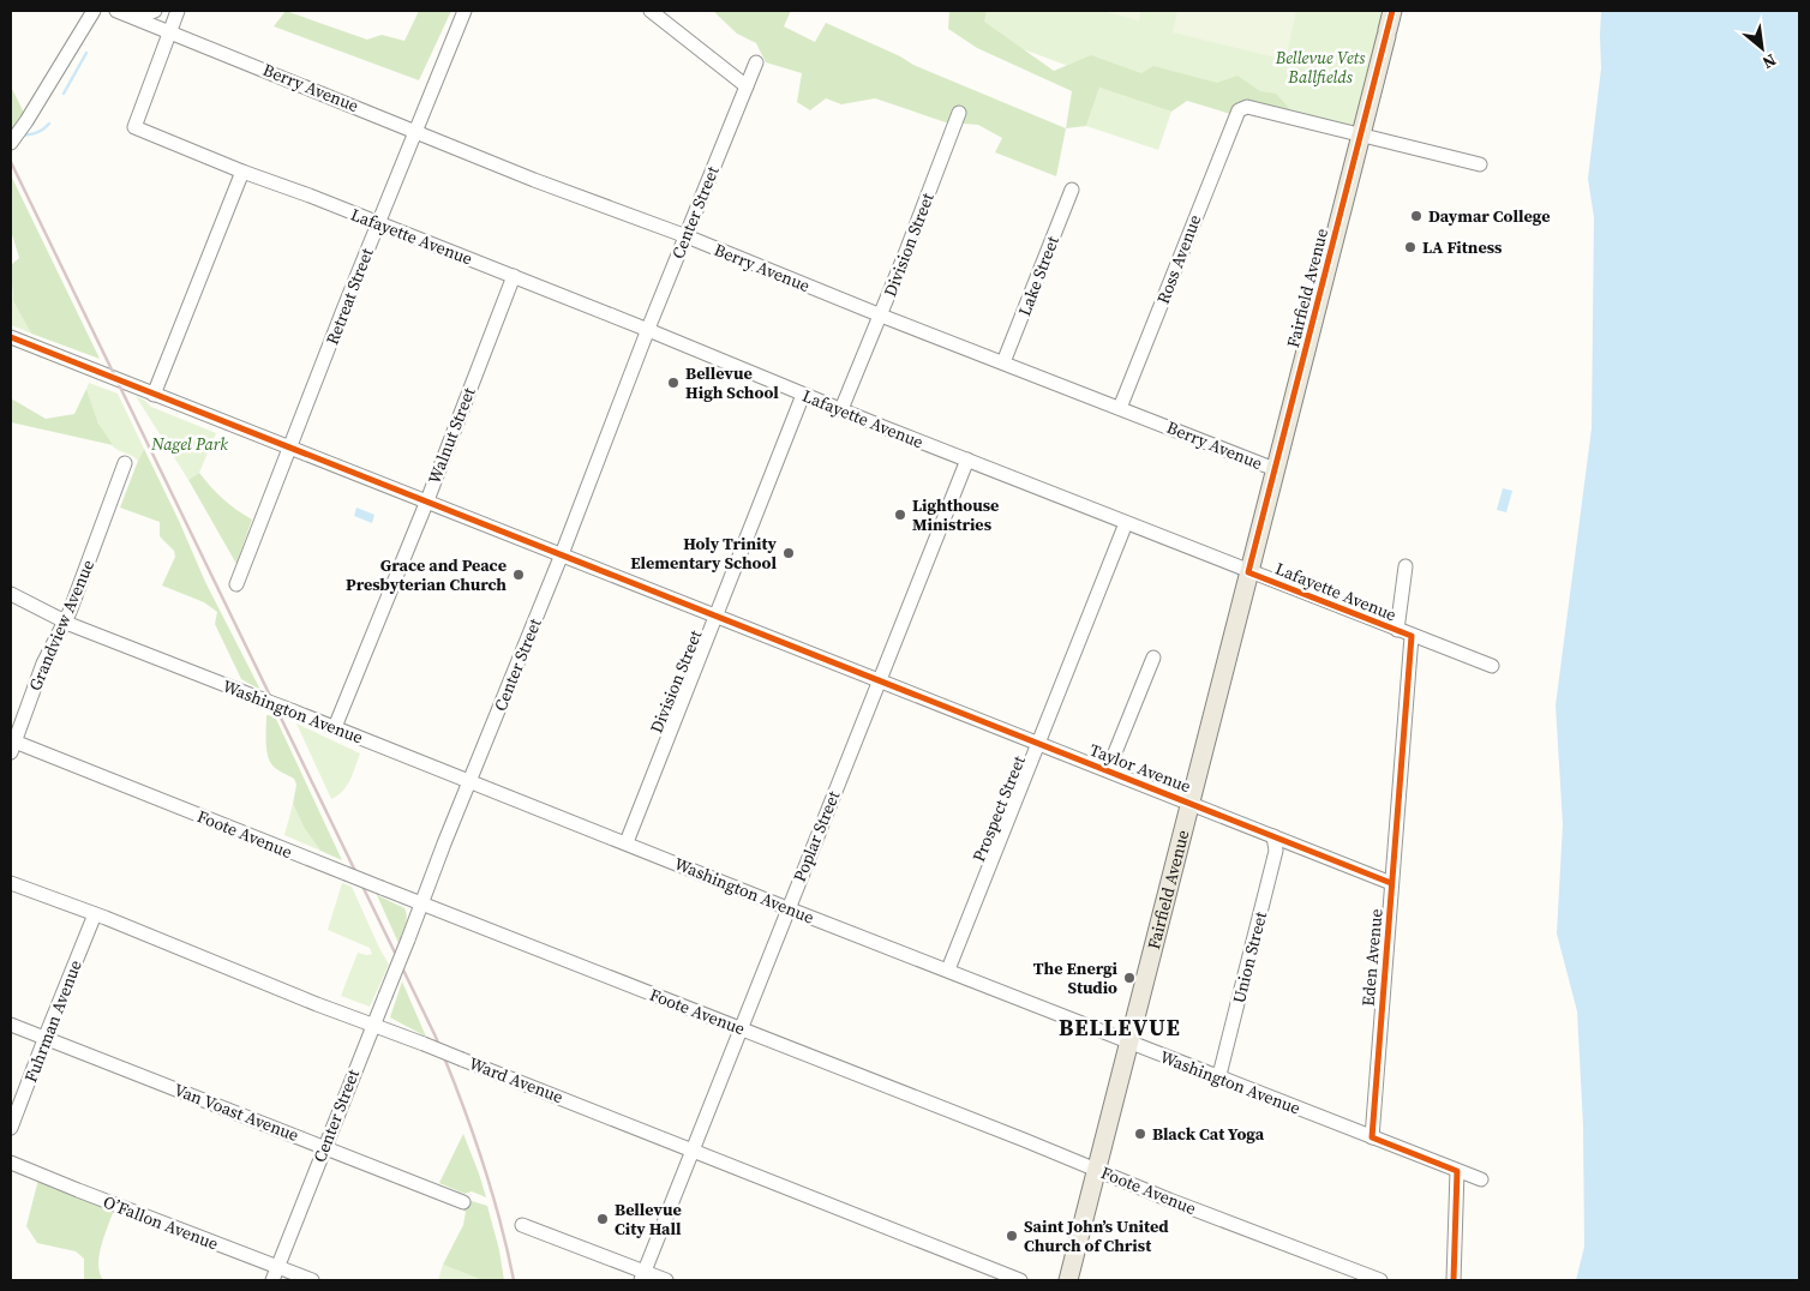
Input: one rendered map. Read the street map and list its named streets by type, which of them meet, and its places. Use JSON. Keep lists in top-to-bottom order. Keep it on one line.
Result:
{"streets":{"main road":["Fairfield Avenue"],"street":["Berry Avenue","Center Street","Lafayette Avenue","Division Street","Ross Avenue","Lake Street","Retreat Street","Walnut Street","Grandview Avenue","Washington Avenue","Taylor Avenue","Prospect Street","Foote Avenue","Poplar Street","Union Street","Eden Avenue","Fuhrman Avenue","Ward Avenue","Van Voast Avenue","O’Fallon Avenue"]},"crossings":[["Berry Avenue","Center Street"],["Berry Avenue","Lafayette Avenue"],["Berry Avenue","Division Street"],["Berry Avenue","Ross Avenue"],["Berry Avenue","Lake Street"],["Berry Avenue","Fairfield Avenue"],["Berry Avenue","Retreat Street"],["Center Street","Lafayette Avenue"],["Center Street","Washington Avenue"],["Center Street","Taylor Avenue"],["Center Street","Foote Avenue"],["Center Street","Ward Avenue"],["Center Street","Van Voast Avenue"],["Center Street","O’Fallon Avenue"],["Lafayette Avenue","Division Street"],["Lafayette Avenue","Fairfield Avenue"],["Lafayette Avenue","Retreat Street"],["Lafayette Avenue","Walnut Street"],["Lafayette Avenue","Prospect Street"],["Lafayette Avenue","Poplar Street"],["Lafayette Avenue","Eden Avenue"],["Division Street","Washington Avenue"],["Division Street","Taylor Avenue"],["Ross Avenue","Fairfield Avenue"],["Fairfield Avenue","Washington Avenue"],["Fairfield Avenue","Taylor Avenue"],["Fairfield Avenue","Foote Avenue"],["Retreat Street","Taylor Avenue"],["Walnut Street","Washington Avenue"],["Walnut Street","Taylor Avenue"],["Grandview Avenue","Washington Avenue"],["Grandview Avenue","Foote Avenue"],["Washington Avenue","Prospect Street"],["Washington Avenue","Poplar Street"],["Washington Avenue","Union Street"],["Washington Avenue","Eden Avenue"],["Taylor Avenue","Prospect Street"],["Taylor Avenue","Poplar Street"],["Taylor Avenue","Union Street"],["Taylor Avenue","Eden Avenue"],["Foote Avenue","Poplar Street"],["Poplar Street","Ward Avenue"],["Fuhrman Avenue","Ward Avenue"],["Fuhrman Avenue","Van Voast Avenue"]],"districts":["BELLEVUE"],"parks":["Bellevue Vets Ballfields","Nagel Park"],"places":["Daymar College","LA Fitness","Bellevue High School","Lighthouse Ministries","Holy Trinity Elementary School","Grace and Peace Presbyterian Church","The Energi Studio","Black Cat Yoga","Bellevue City Hall","Saint John’s United Church of Christ"],"north":"bottom right"}
